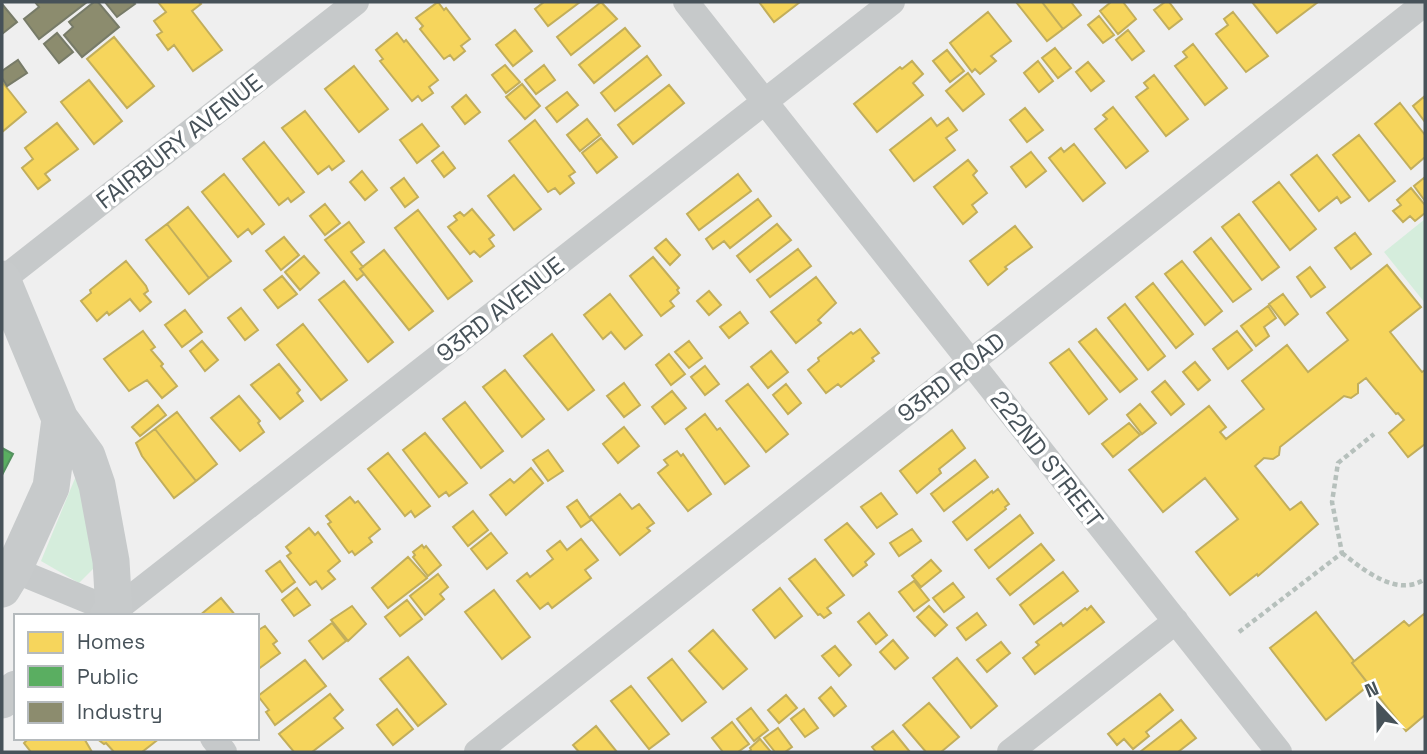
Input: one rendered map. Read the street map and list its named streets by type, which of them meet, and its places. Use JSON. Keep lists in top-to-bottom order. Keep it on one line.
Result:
{"streets":{"street":["FAIRBURY AVENUE","93RD AVENUE","93RD ROAD","222ND STREET"]},"crossings":[["93RD AVENUE","222ND STREET"],["93RD ROAD","222ND STREET"]],"legend":["Homes","Public","Industry"],"north":"top"}
